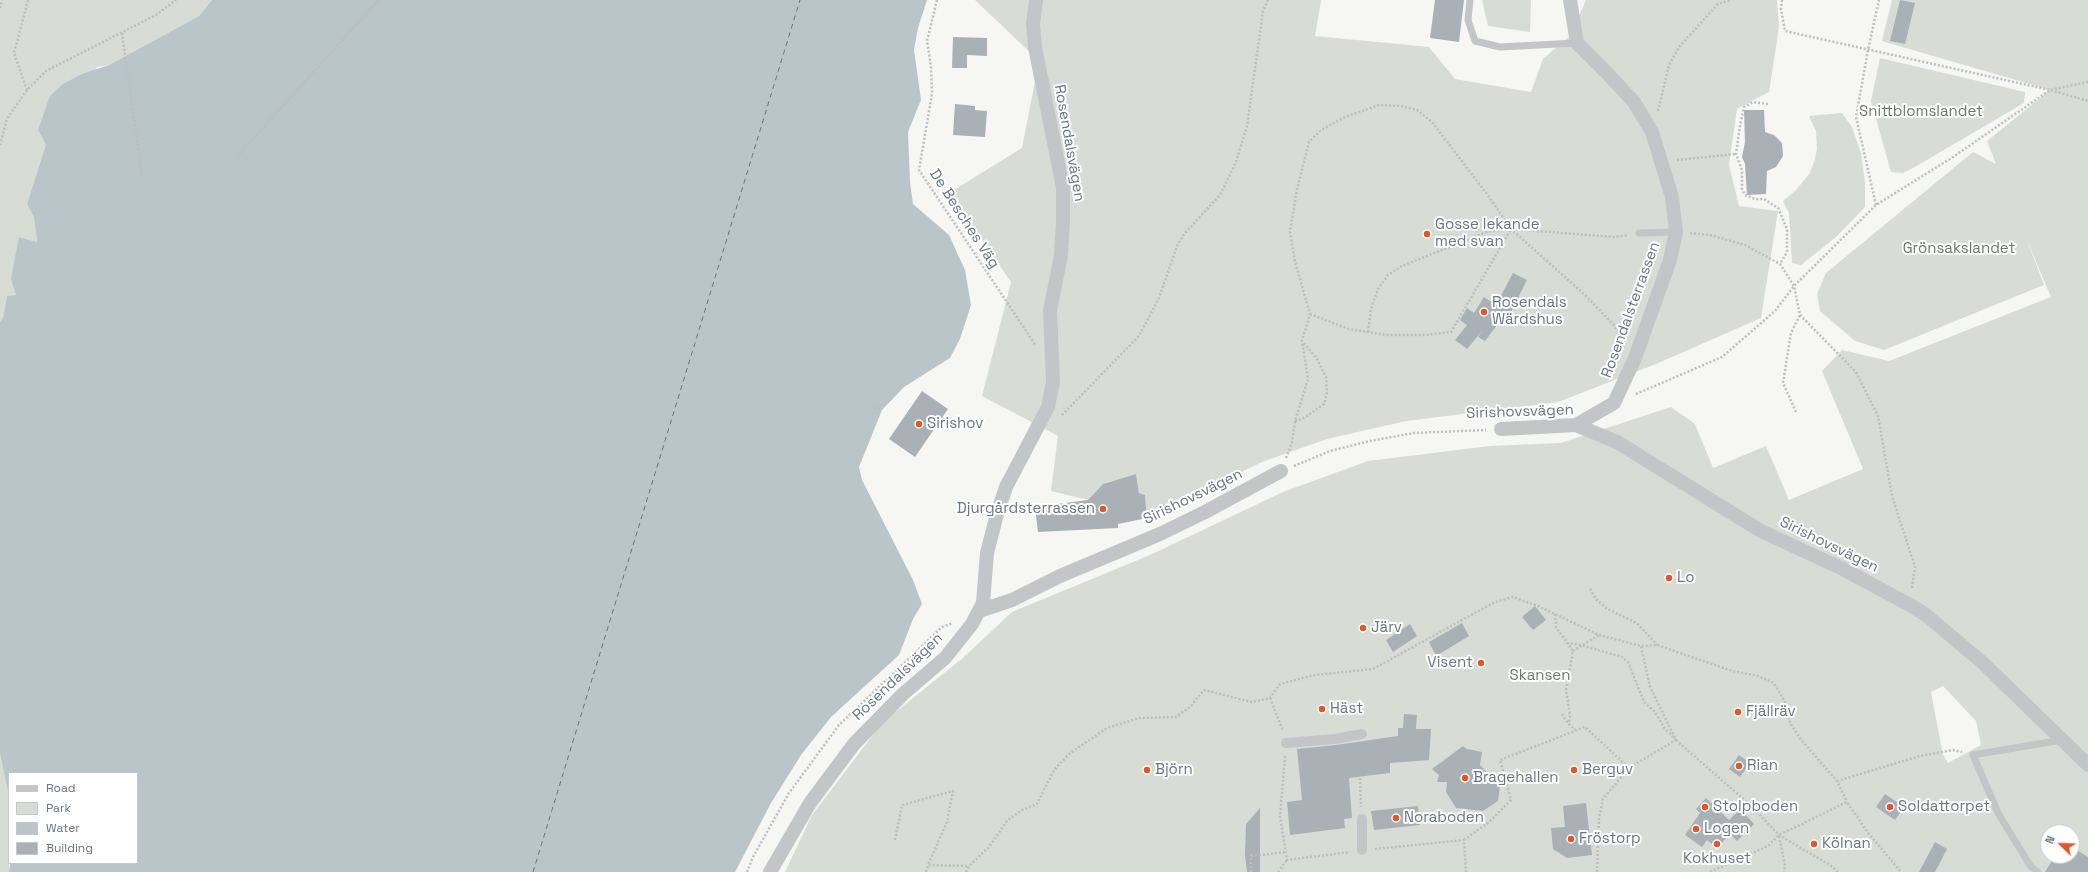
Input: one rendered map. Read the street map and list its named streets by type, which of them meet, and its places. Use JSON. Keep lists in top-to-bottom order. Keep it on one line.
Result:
{"streets":{"street":["Rosendalsvägen","Rosendalsterrassen","Sirishovsvägen"],"path":["De Besches Väg"]},"crossings":[["Rosendalsvägen","De Besches Väg"],["Rosendalsvägen","Sirishovsvägen"]],"parks":["Snittblomslandet","Grönsakslandet","Skansen"],"places":["Gosse lekande med svan","Rosendals Wärdshus","Sirishov","Djurgårdsterrassen","Lo","Järv","Visent","Häst","Fjällräv","Rian","Björn","Berguv","Bragehallen","Stolpboden","Soldattorpet","Noraboden","Logen","Fröstorp","Kokhuset","Kölnan"],"legend":["Road","Park","Water","Building"],"north":"top left"}
